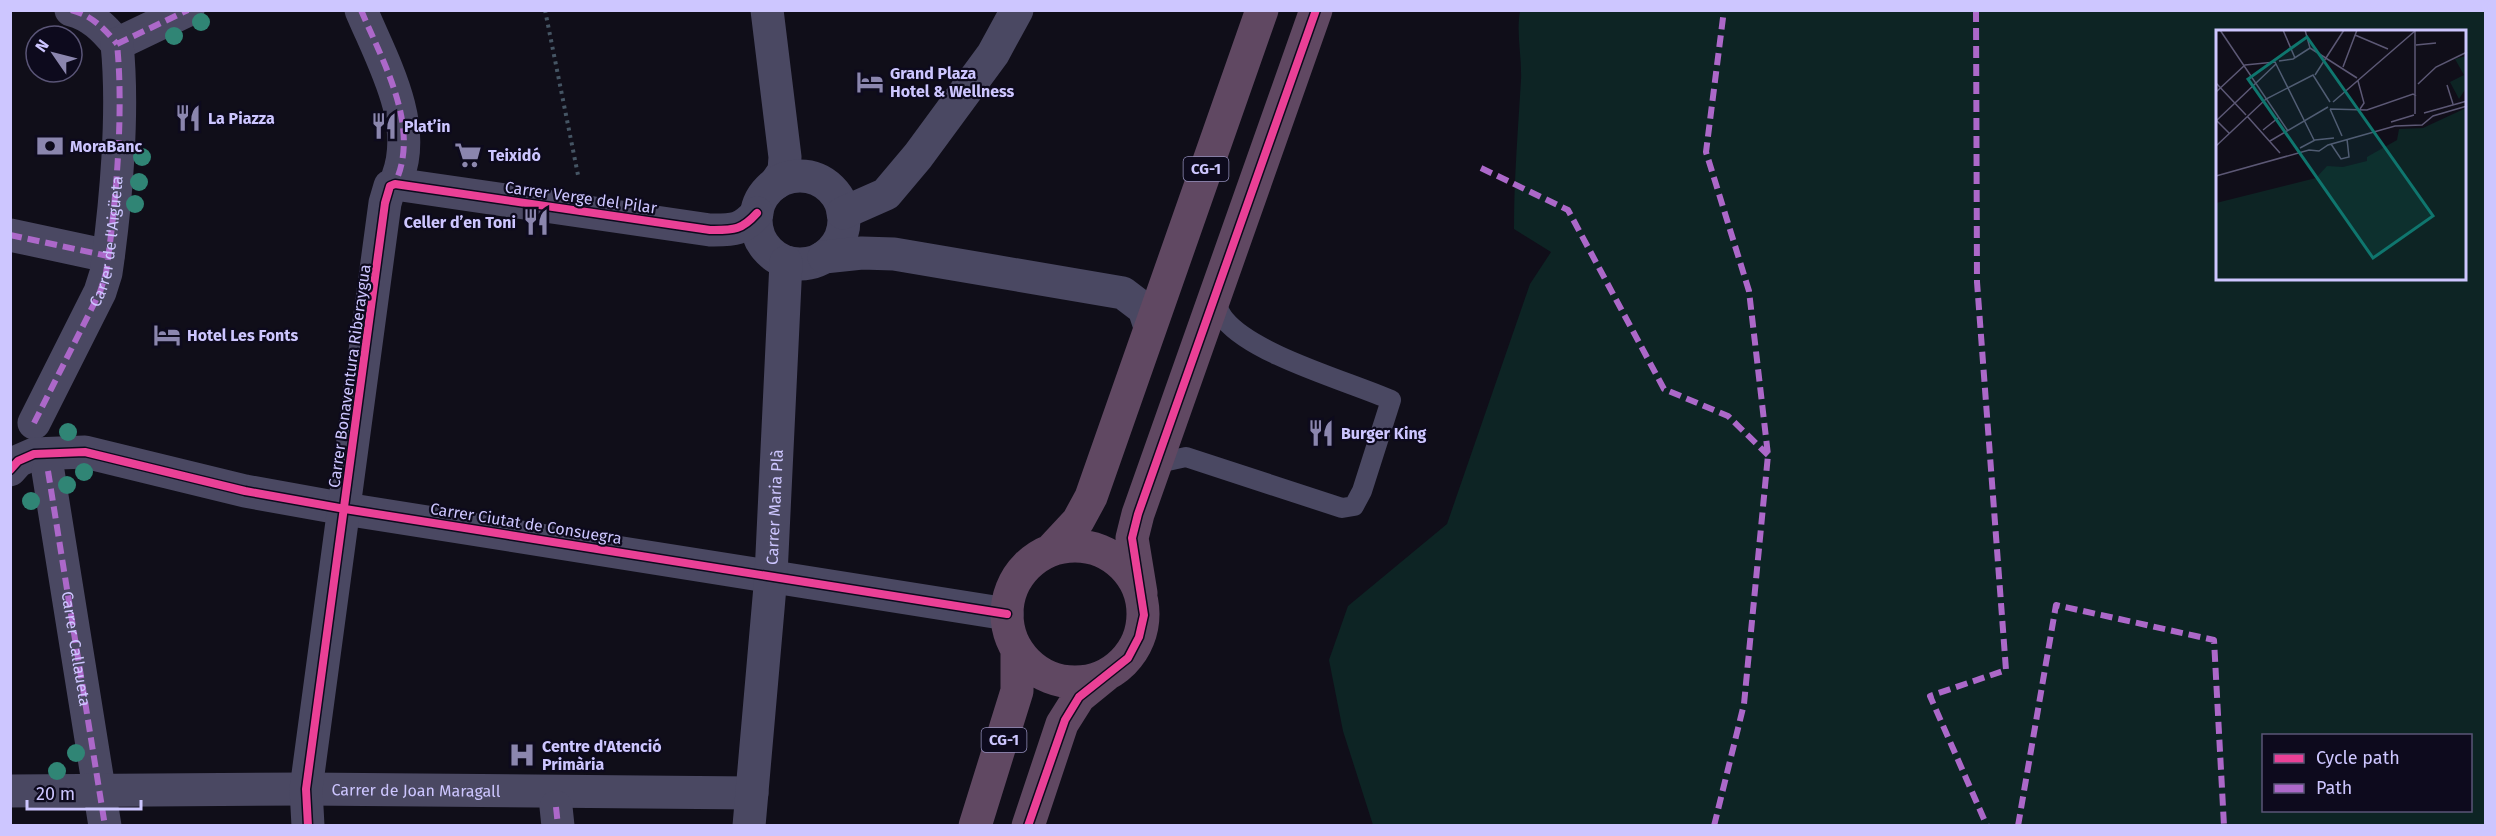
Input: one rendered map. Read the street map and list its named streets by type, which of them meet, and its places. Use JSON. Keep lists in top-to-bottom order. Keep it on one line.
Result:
{"streets":{"highway":["CG-1"],"street":["Carrer Verge del Pilar","Carrer de l'Aigüeta","Carrer Bonaventura Riberaygua","Carrer Maria Plà","Carrer Ciutat de Consuegra","Carrer Callaueta","Carrer de Joan Maragall"]},"crossings":[["CG-1","Carrer Ciutat de Consuegra"],["Carrer Verge del Pilar","Carrer Bonaventura Riberaygua"],["Carrer Verge del Pilar","Carrer Maria Plà"],["Carrer de l'Aigüeta","Carrer Ciutat de Consuegra"],["Carrer de l'Aigüeta","Carrer Callaueta"],["Carrer Bonaventura Riberaygua","Carrer Ciutat de Consuegra"],["Carrer Bonaventura Riberaygua","Carrer de Joan Maragall"],["Carrer Maria Plà","Carrer Ciutat de Consuegra"],["Carrer Maria Plà","Carrer de Joan Maragall"],["Carrer Ciutat de Consuegra","Carrer Callaueta"],["Carrer Callaueta","Carrer de Joan Maragall"]],"places":{"hotel":["Grand Plaza Hotel & Wellness","Hotel Les Fonts"],"restaurant":["La Piazza","Plat’in","Celler d’en Toni","Burger King"],"bank":["MoraBanc"],"supermarket":["Teixidó"],"hospital":["Centre d'Atenció Primària"]},"legend":["Cycle path","Path"],"scale_bar":"20 m","north":"top left"}
